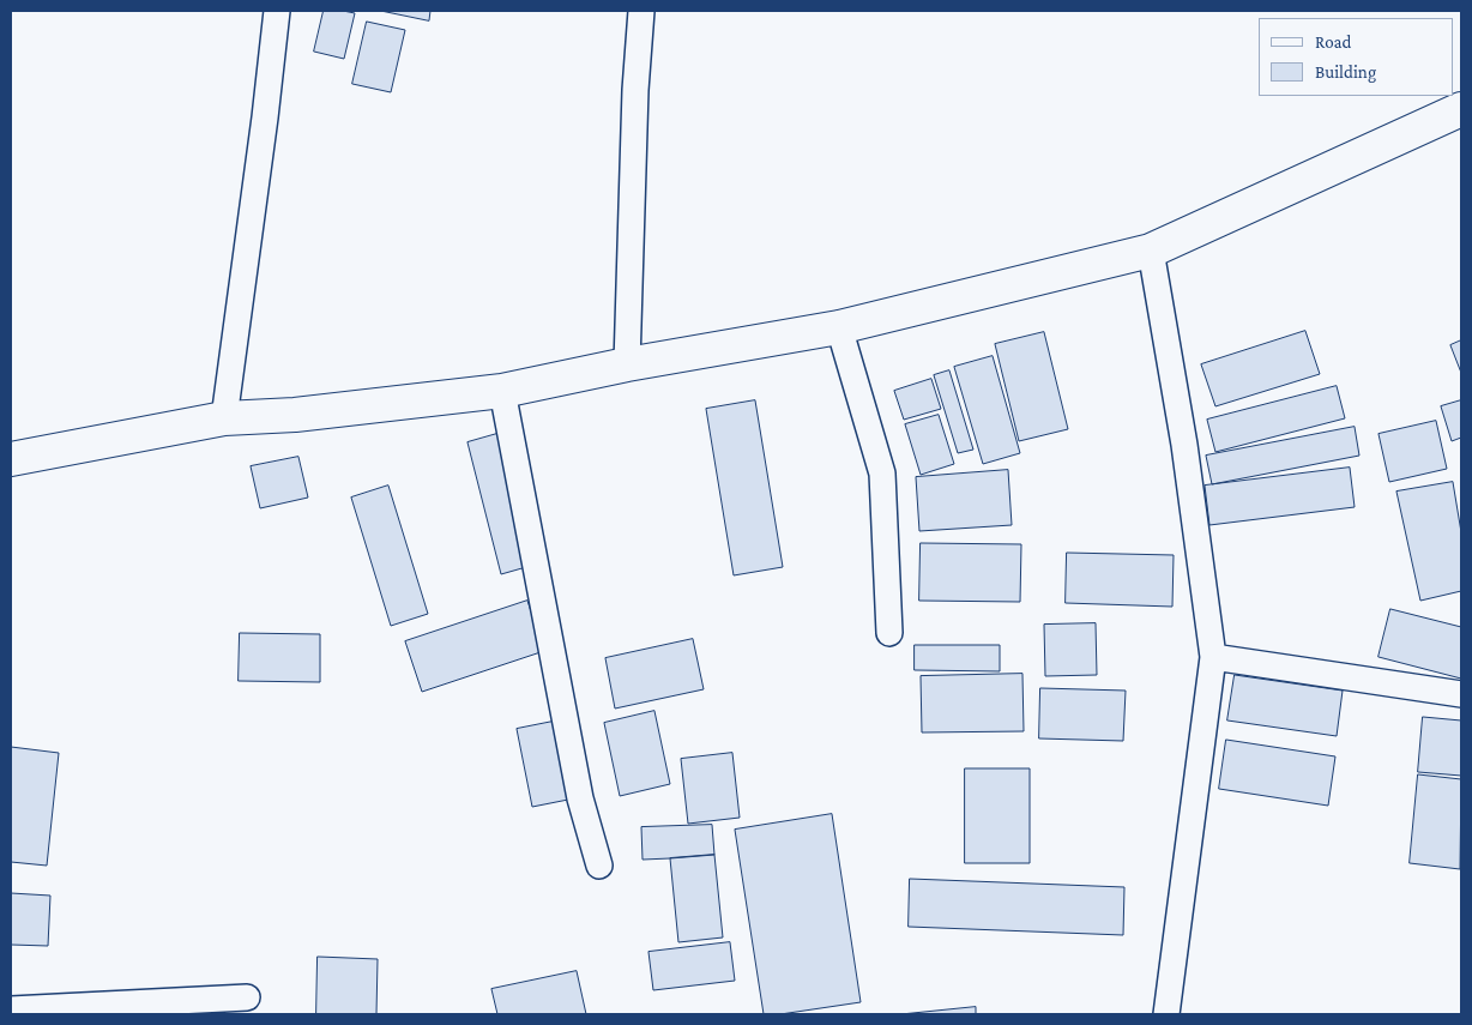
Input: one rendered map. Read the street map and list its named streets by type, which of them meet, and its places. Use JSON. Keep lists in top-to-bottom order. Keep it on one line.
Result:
{"legend":["Road","Building"]}
